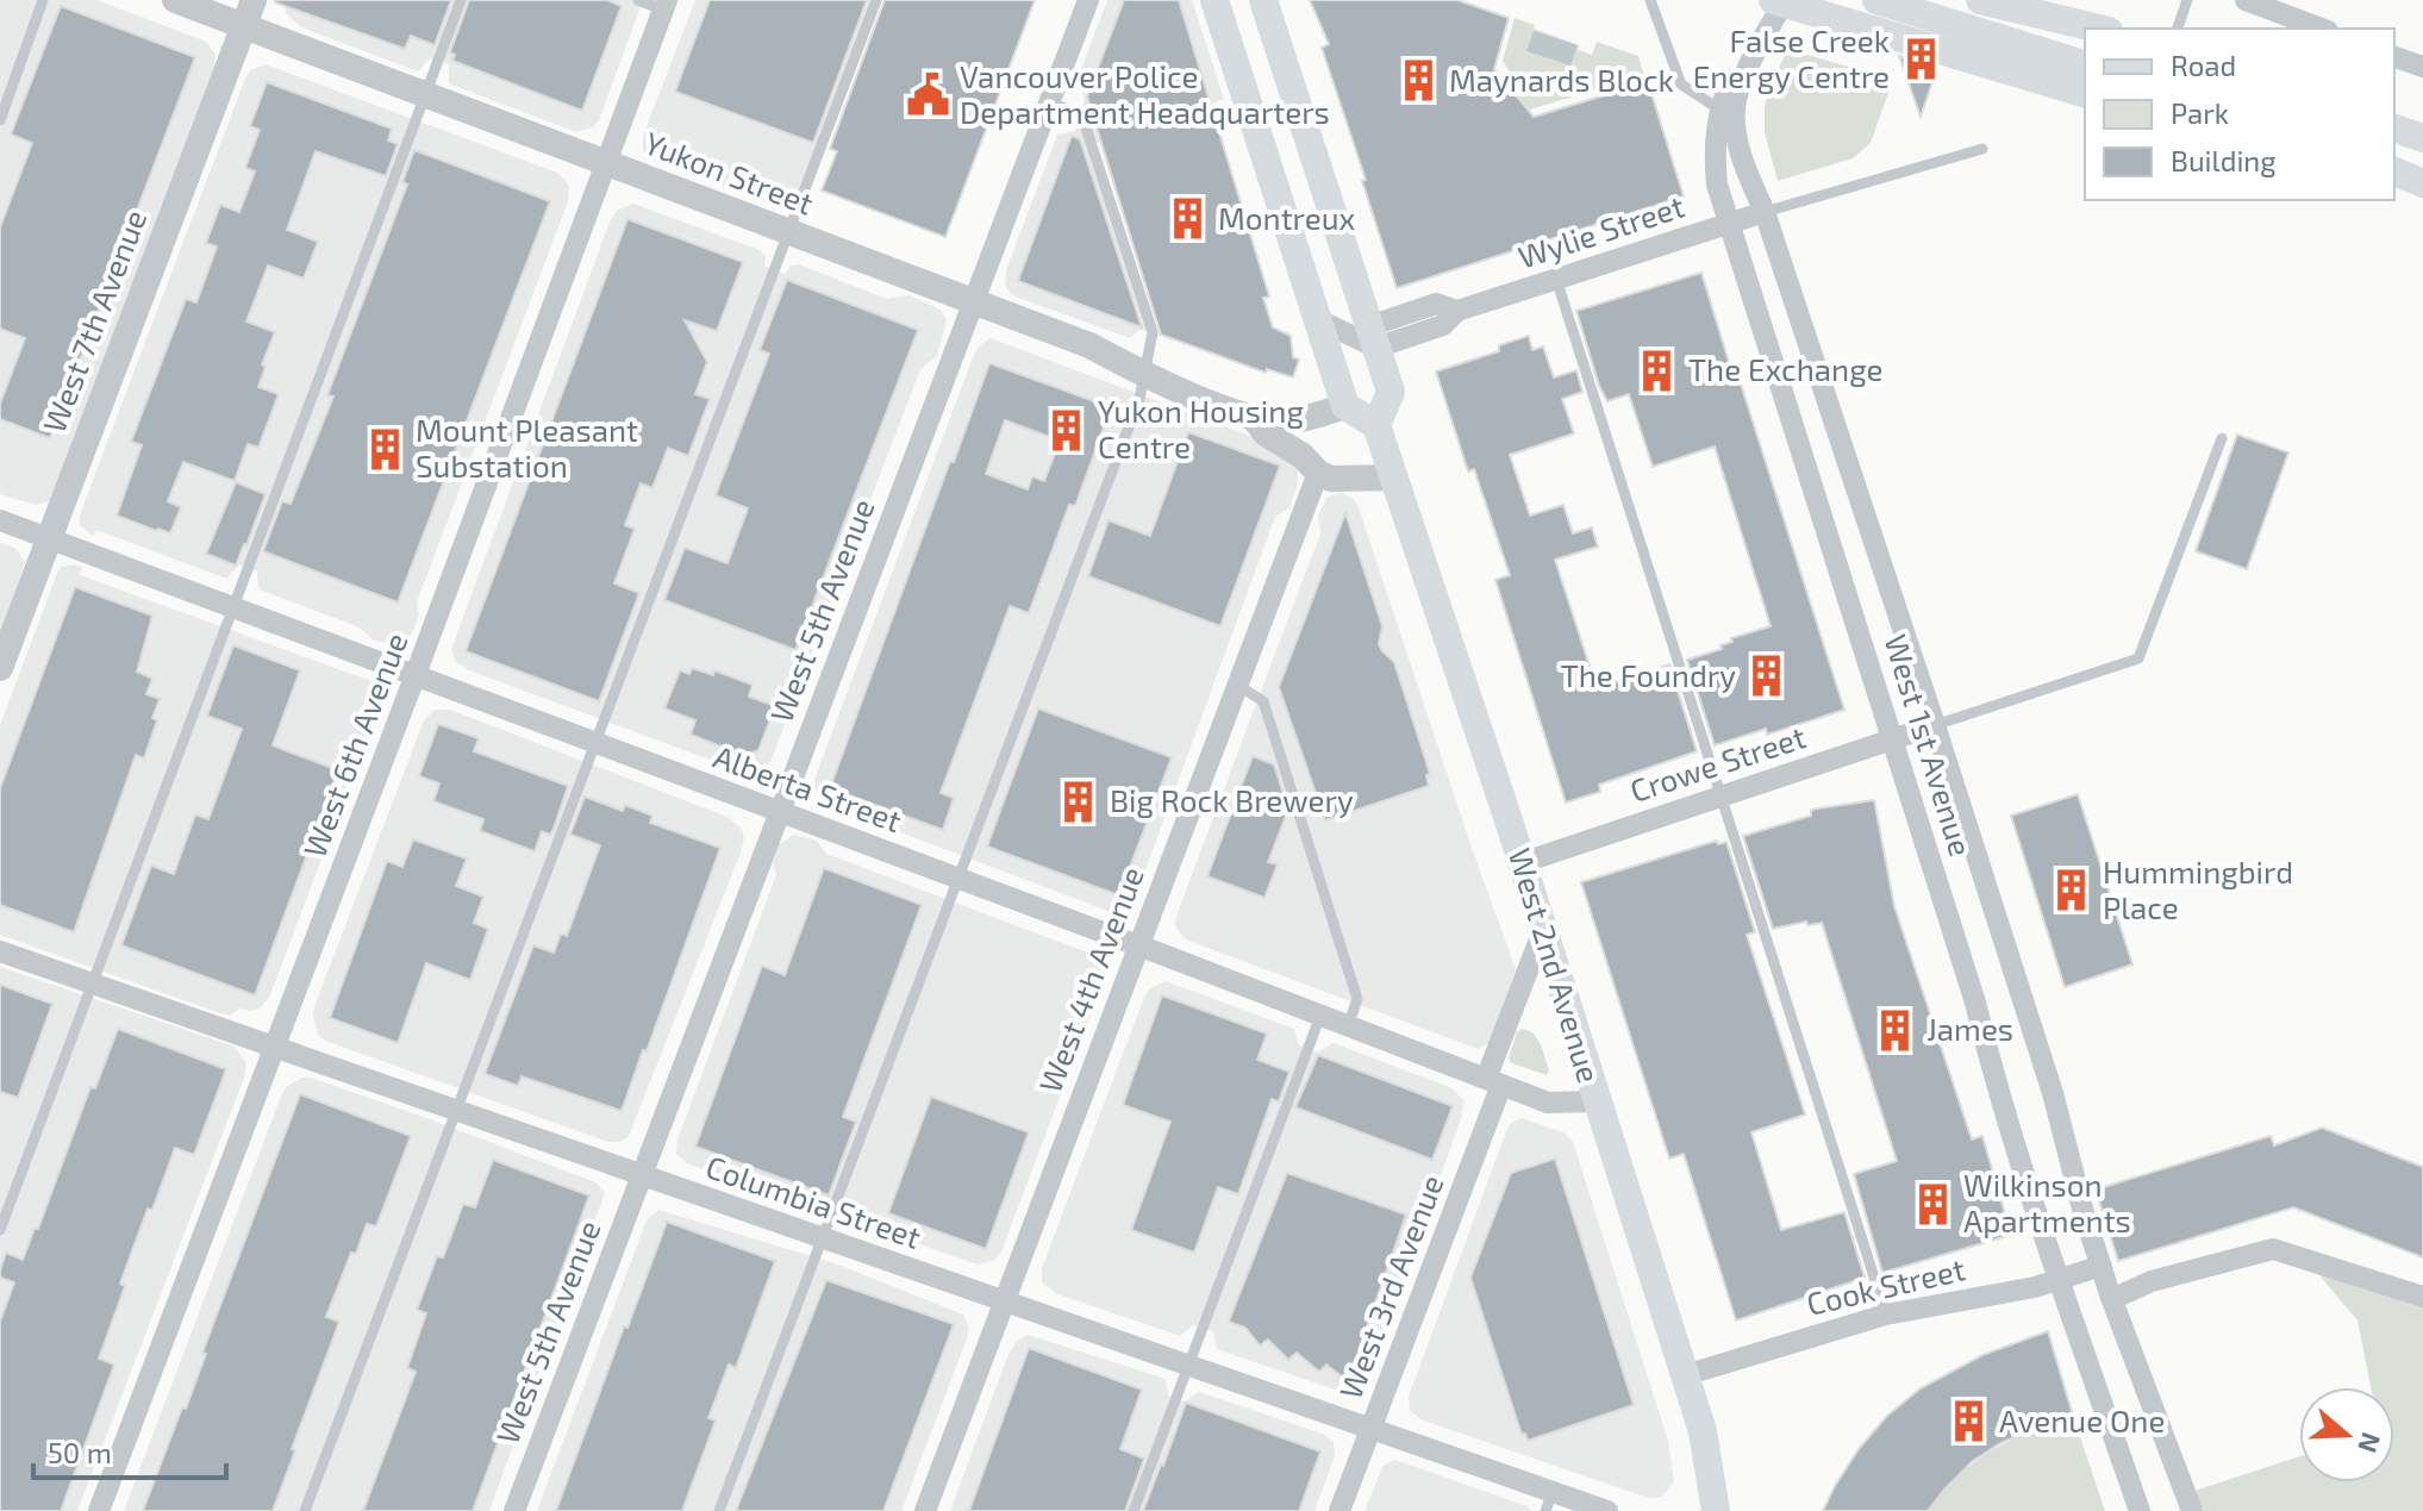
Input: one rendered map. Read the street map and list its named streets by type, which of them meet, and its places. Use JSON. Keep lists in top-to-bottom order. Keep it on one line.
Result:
{"streets":{"main road":["West 2nd Avenue"],"street":["Yukon Street","Wylie Street","West 7th Avenue","West 5th Avenue","West 6th Avenue","West 1st Avenue","Crowe Street","Alberta Street","West 4th Avenue","Columbia Street","West 3rd Avenue","Cook Street"]},"crossings":[["Yukon Street","West 7th Avenue"],["Yukon Street","West 5th Avenue"],["Yukon Street","West 6th Avenue"],["Yukon Street","West 4th Avenue"],["Wylie Street","West 1st Avenue"],["West 7th Avenue","Alberta Street"],["West 5th Avenue","Alberta Street"],["West 5th Avenue","Columbia Street"],["West 6th Avenue","Alberta Street"],["West 6th Avenue","Columbia Street"],["West 1st Avenue","Crowe Street"],["West 1st Avenue","Cook Street"],["Crowe Street","West 2nd Avenue"],["Alberta Street","West 2nd Avenue"],["Alberta Street","West 4th Avenue"],["Alberta Street","West 3rd Avenue"],["West 2nd Avenue","West 3rd Avenue"],["West 2nd Avenue","Cook Street"],["West 4th Avenue","Columbia Street"],["Columbia Street","West 3rd Avenue"]],"places":{"building":["False Creek Energy Centre","Maynards Block","Montreux","The Exchange","Yukon Housing Centre","Mount Pleasant Substation","The Foundry","Big Rock Brewery","Hummingbird Place","James","Wilkinson Apartments","Avenue One"],"public building":["Vancouver Police Department Headquarters"]},"legend":["Road","Park","Building"],"scale_bar":"50 m","north":"right"}
